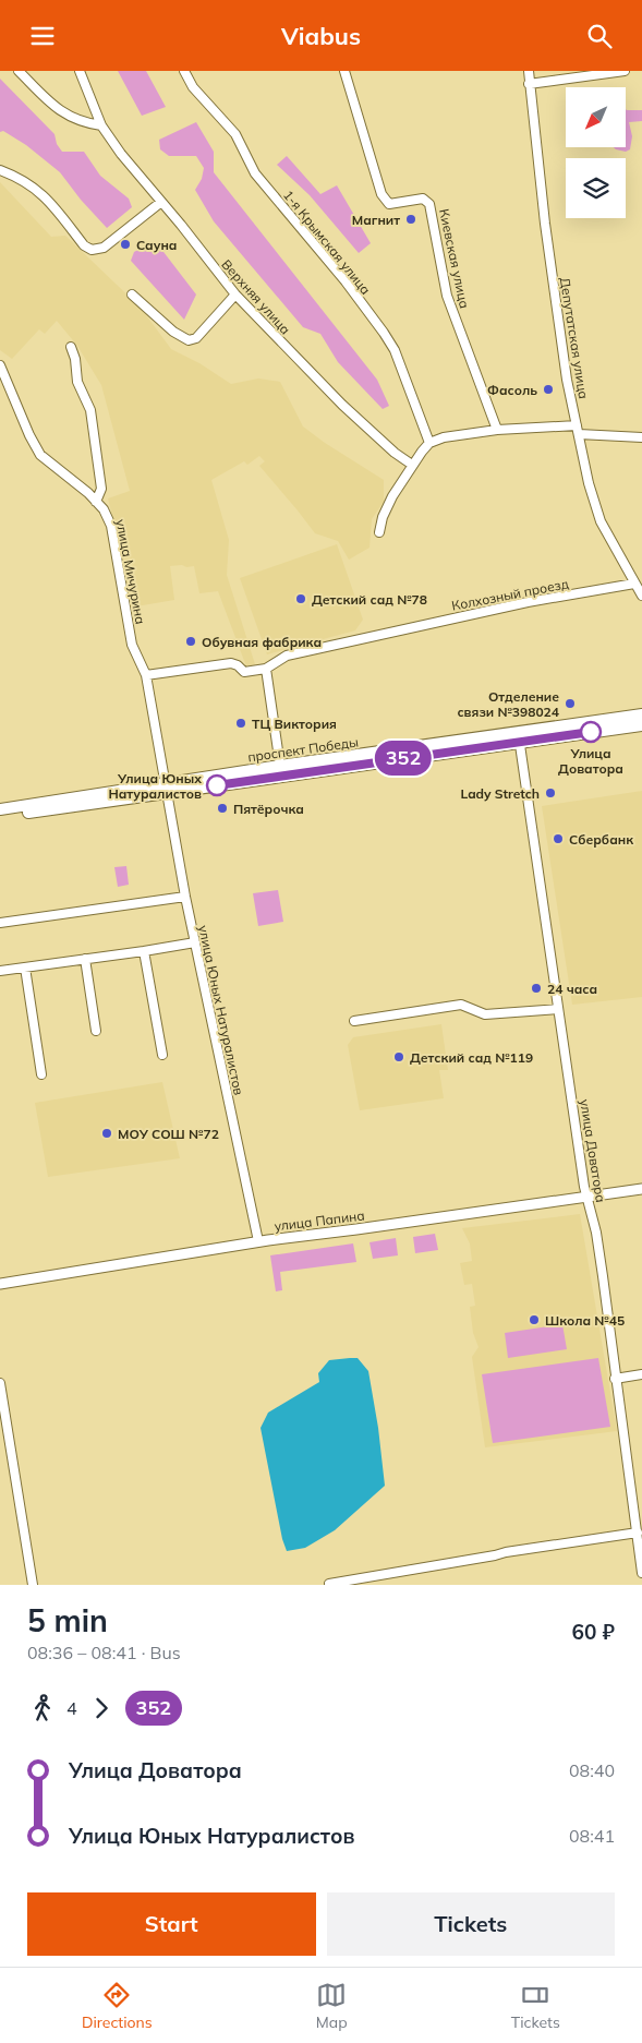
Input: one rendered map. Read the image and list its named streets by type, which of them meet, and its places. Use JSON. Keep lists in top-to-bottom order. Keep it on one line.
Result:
{"streets":{"main road":["проспект Победы"],"street":["1-я Крымская улица","Киевская улица","Верхняя улица","Депутатская улица","улица Мичурина","Колхозный проезд","улица Юных Натуралистов","улица Доватора","улица Папина"]},"crossings":[["Депутатская улица","Колхозный проезд"],["улица Мичурина","проспект Победы"],["улица Мичурина","улица Юных Натуралистов"],["проспект Победы","улица Юных Натуралистов"],["проспект Победы","улица Доватора"],["улица Юных Натуралистов","улица Папина"],["улица Доватора","улица Папина"]],"places":["Магнит","Сауна","Фасоль","Детский сад №78","Обувная фабрика","Отделение связи №398024","ТЦ Виктория","Улица Доватора","Улица Юных Натуралистов","Lady Stretch","Пятёрочка","Сбербанк","24 часа","Детский сад №119","МОУ СОШ №72","Школа №45"],"lines":["bus line 352"],"north":"bottom left","page":{"header":"Viabus","on_map":"352","heading":["5 min","08:36 – 08:41 · Bus","60 ₽"],"legs":["4","352"],"list":[{"name":"Улица Доватора","value":"08:40"},{"name":"Улица Юных Натуралистов","value":"08:41"}],"buttons":["Start","Tickets"],"tabs":["Directions","Map","Tickets"]}}
